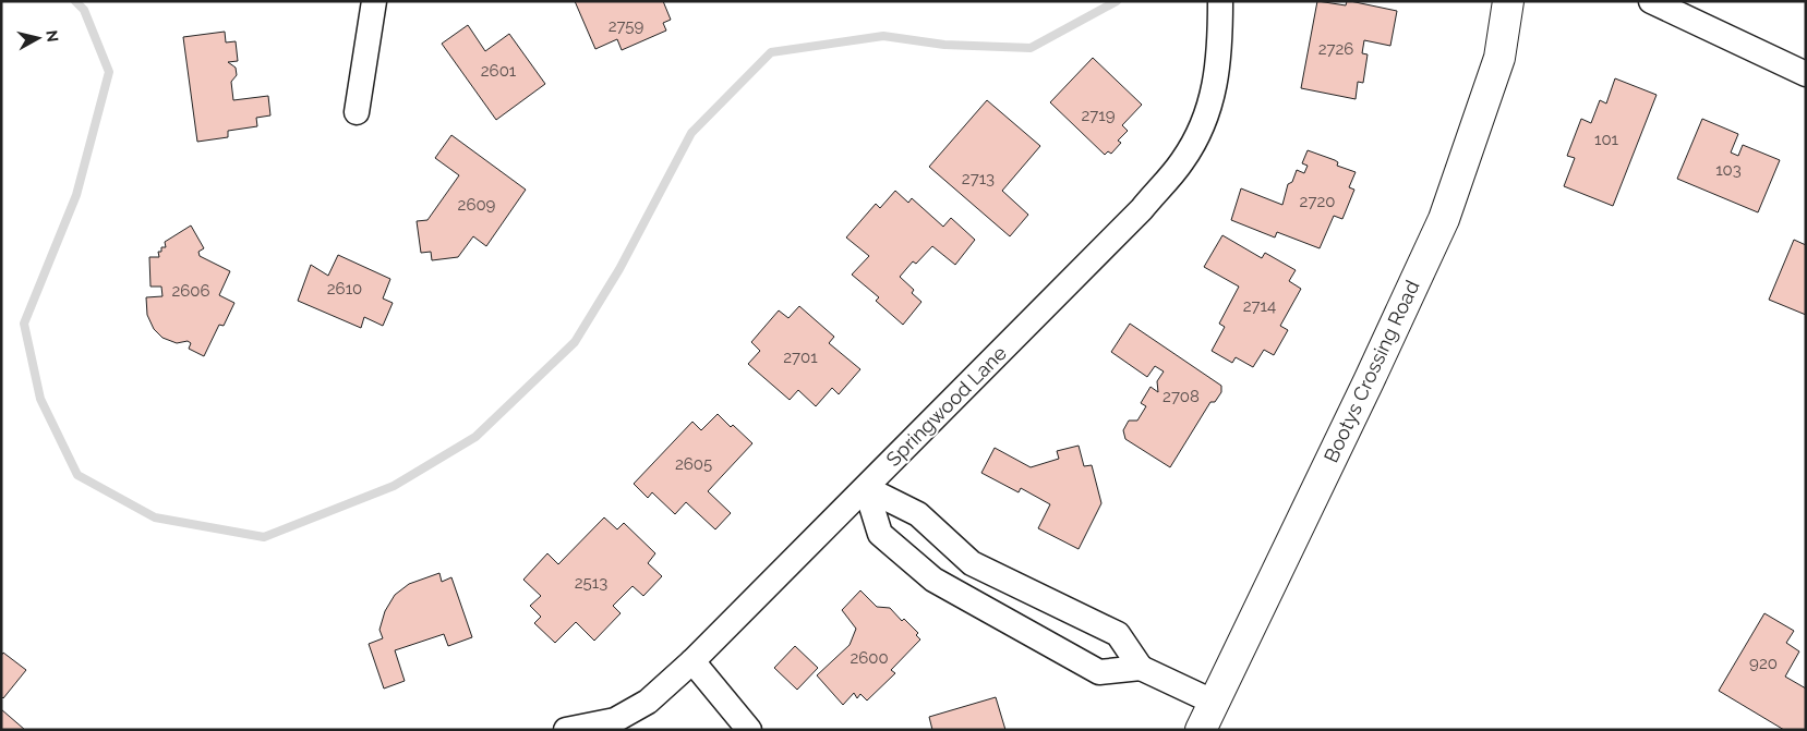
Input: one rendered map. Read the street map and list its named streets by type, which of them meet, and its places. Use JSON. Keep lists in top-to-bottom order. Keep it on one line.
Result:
{"streets":{"street":["Bootys Crossing Road","Springwood Lane"]},"house_numbers":["2759","2726","2601","2719","101","103","2713","2720","2609","2610","2606","2714","2701","2708","2605","2513","2600","920"],"north":"right"}
